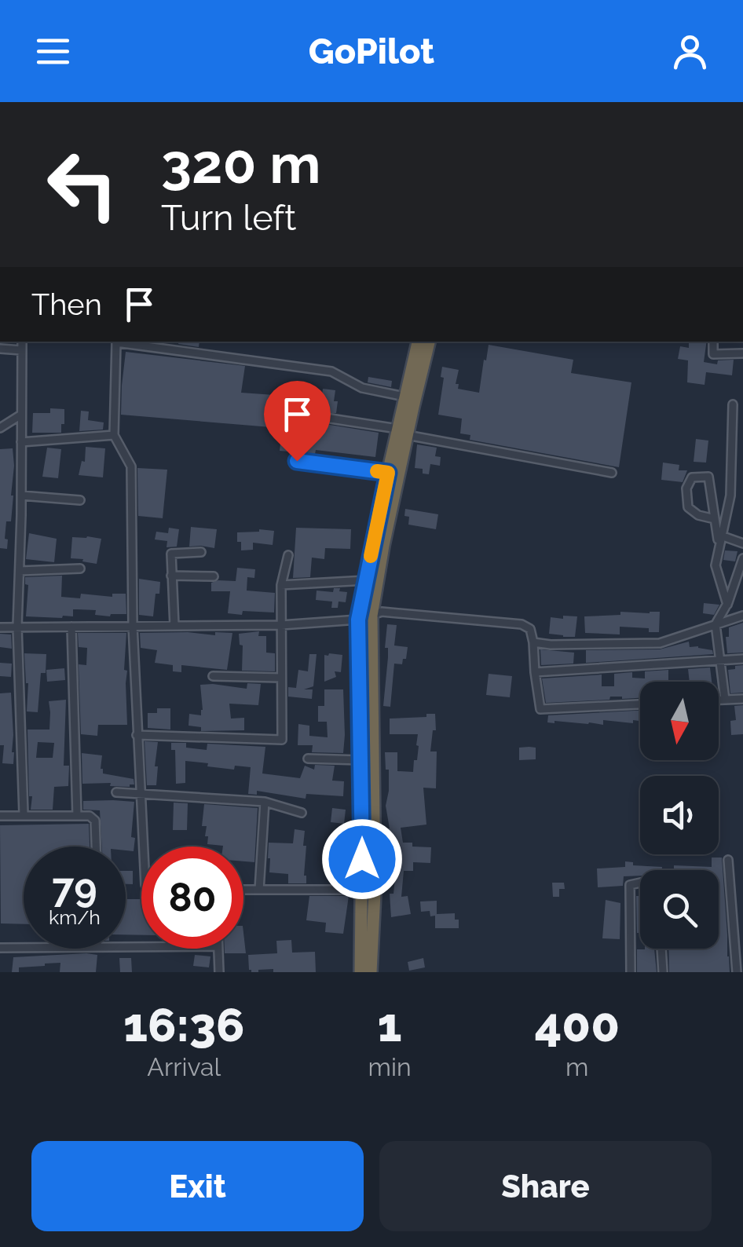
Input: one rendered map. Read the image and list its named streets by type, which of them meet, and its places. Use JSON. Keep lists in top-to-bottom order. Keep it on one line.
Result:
{"north":"bottom","page":{"header":"GoPilot","turn":["320 m","Turn left"],"then":"Then","speed":"79 km/h","limit":"80","eta":["16:36","Arrival","1","min","400","m"],"buttons":["Exit","Share"]}}
